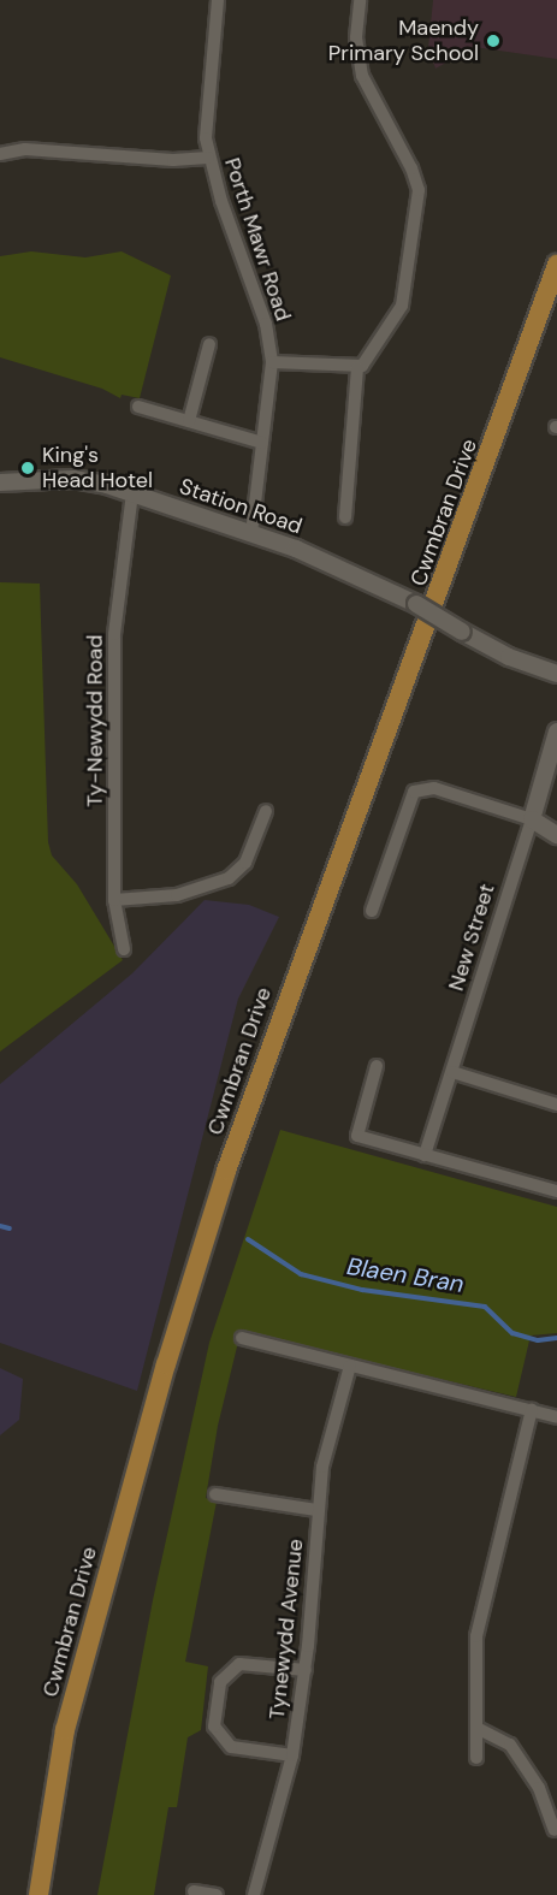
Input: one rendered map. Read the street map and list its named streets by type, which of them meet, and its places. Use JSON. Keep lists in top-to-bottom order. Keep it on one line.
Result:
{"streets":{"main road":["Cwmbran Drive"],"street":["Porth Mawr Road","Station Road","Ty-Newydd Road","New Street","Tynewydd Avenue"]},"crossings":[["Porth Mawr Road","Station Road"],["Station Road","Ty-Newydd Road"]],"water":["Blaen Bran"],"places":["Maendy Primary School","King's Head Hotel"]}
